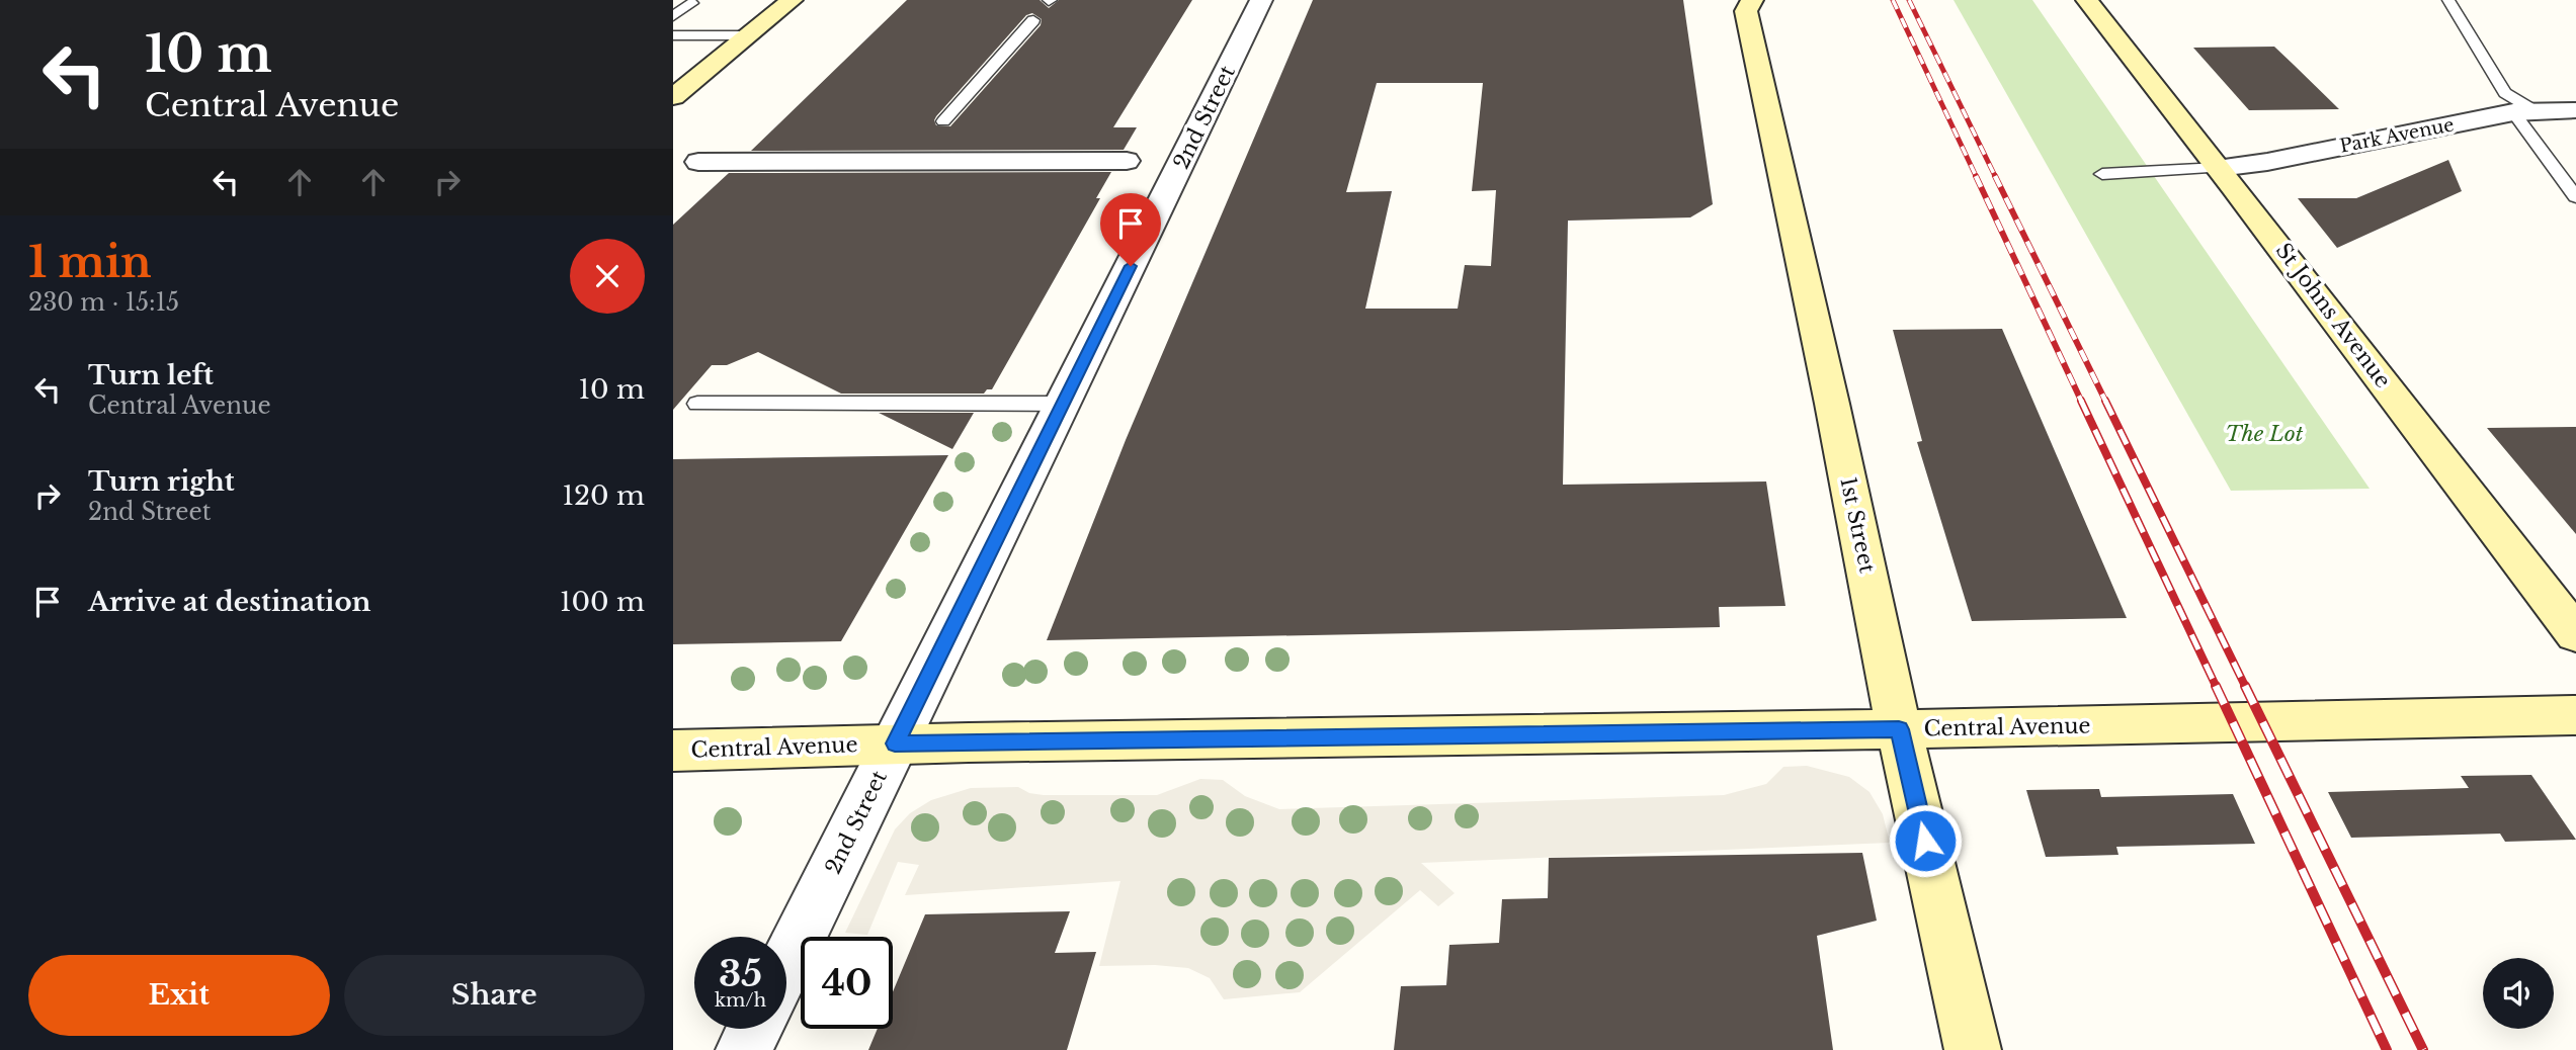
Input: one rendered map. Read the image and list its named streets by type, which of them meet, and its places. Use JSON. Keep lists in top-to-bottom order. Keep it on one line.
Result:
{"streets":{"street":["2nd Street","Park Avenue","St Johns Avenue","1st Street","Central Avenue"]},"crossings":[["2nd Street","Central Avenue"],["Park Avenue","St Johns Avenue"],["1st Street","Central Avenue"]],"parks":["The Lot"],"page":{"turn":["10 m","Central Avenue"],"heading":["1 min","230 m · 15:15"],"list":[{"name":"Turn left","note":"Central Avenue","value":"10 m"},{"name":"Turn right","note":"2nd Street","value":"120 m"},{"name":"Arrive at destination","value":"100 m"}],"speed":"35 km/h","limit":"40","buttons":["Exit","Share"]}}
